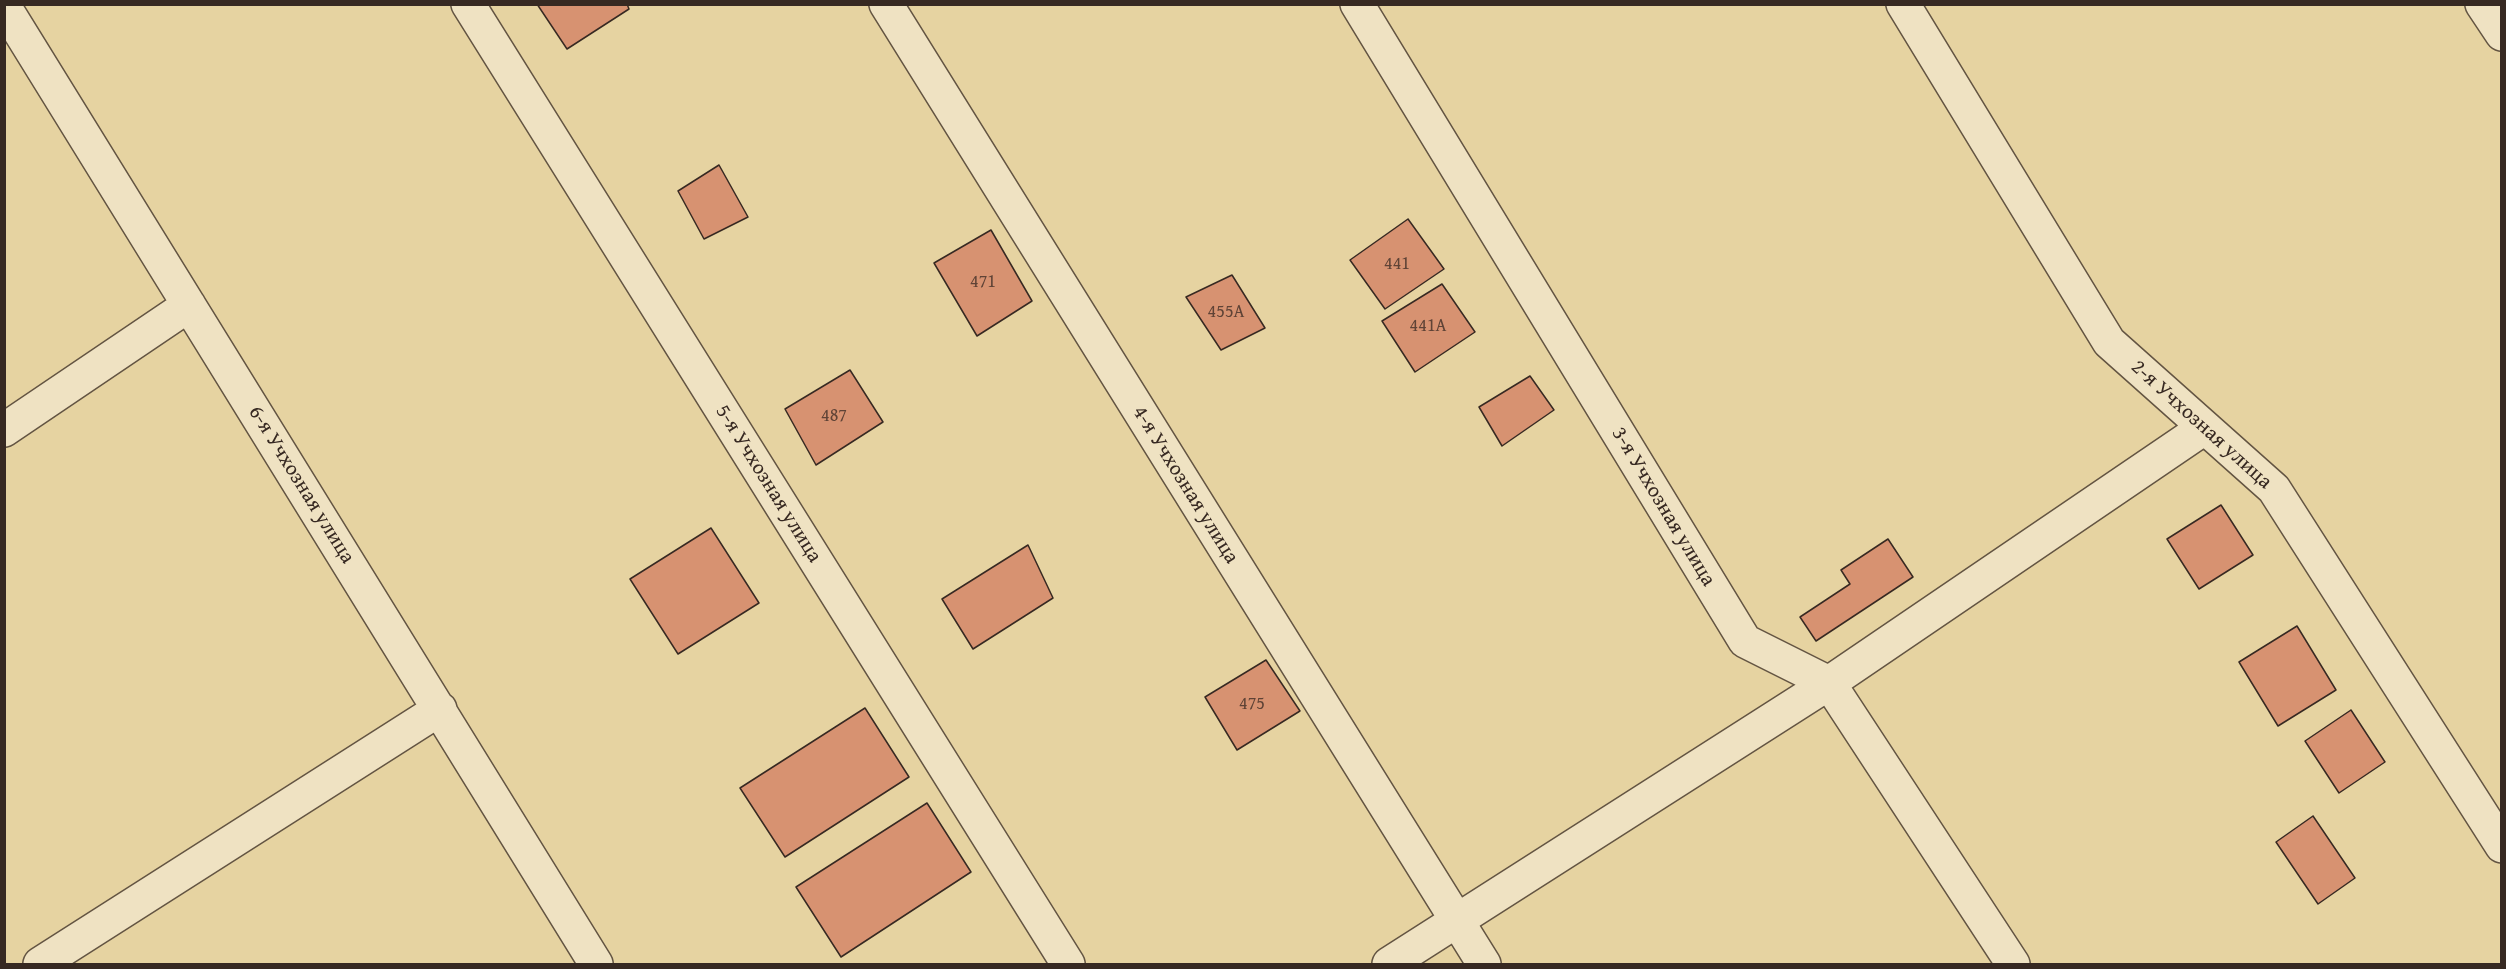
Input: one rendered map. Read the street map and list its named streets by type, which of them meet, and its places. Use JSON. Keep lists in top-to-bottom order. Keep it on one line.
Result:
{"streets":{"street":["2-я Учхозная улица","5-я Учхозная улица","6-я Учхозная улица","4-я Учхозная улица","3-я Учхозная улица"]},"house_numbers":["441","471","455А","441А","487","475"]}
